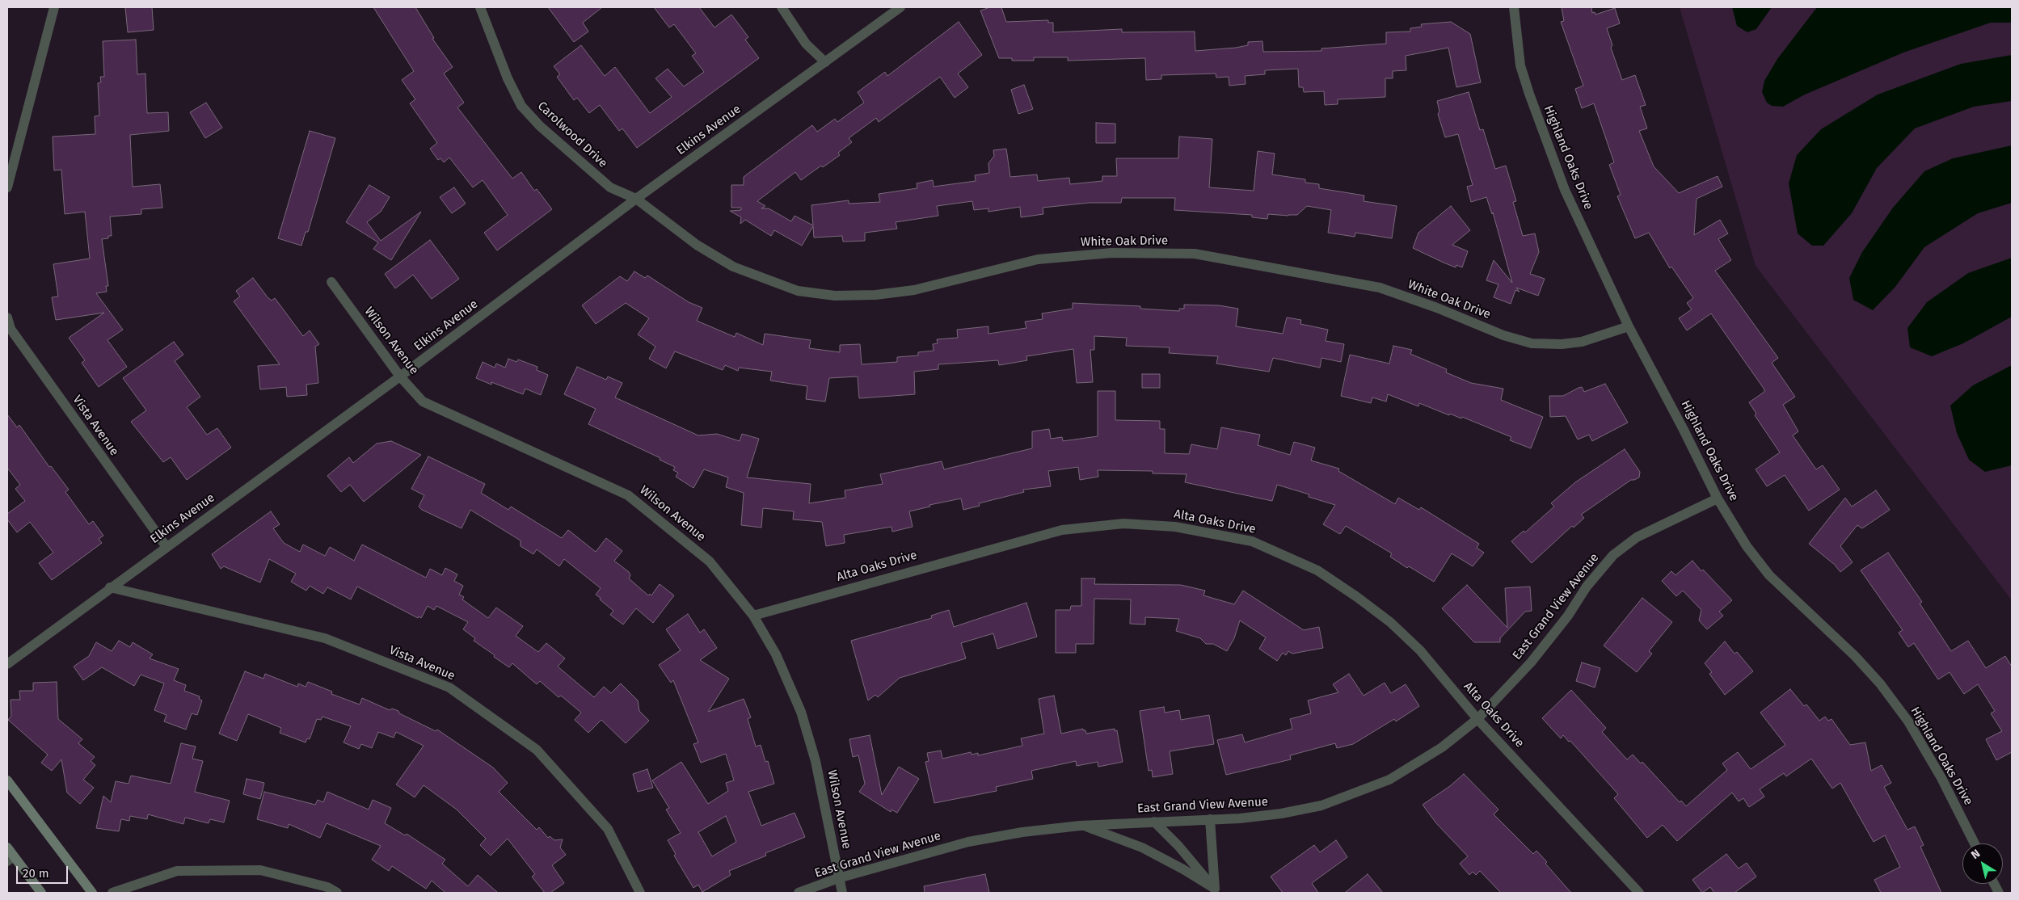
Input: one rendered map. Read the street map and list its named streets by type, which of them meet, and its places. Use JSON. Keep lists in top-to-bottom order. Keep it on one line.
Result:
{"streets":{"street":["Elkins Avenue","Carolwood Drive","Highland Oaks Drive","White Oak Drive","Wilson Avenue","Vista Avenue","Alta Oaks Drive","East Grand View Avenue"]},"crossings":[["Elkins Avenue","Carolwood Drive"],["Elkins Avenue","White Oak Drive"],["Elkins Avenue","Wilson Avenue"],["Elkins Avenue","Vista Avenue"],["Carolwood Drive","White Oak Drive"],["Highland Oaks Drive","White Oak Drive"],["Highland Oaks Drive","East Grand View Avenue"],["Wilson Avenue","Alta Oaks Drive"],["Wilson Avenue","East Grand View Avenue"],["Alta Oaks Drive","East Grand View Avenue"]],"scale_bar":"20 m","north":"top left"}
